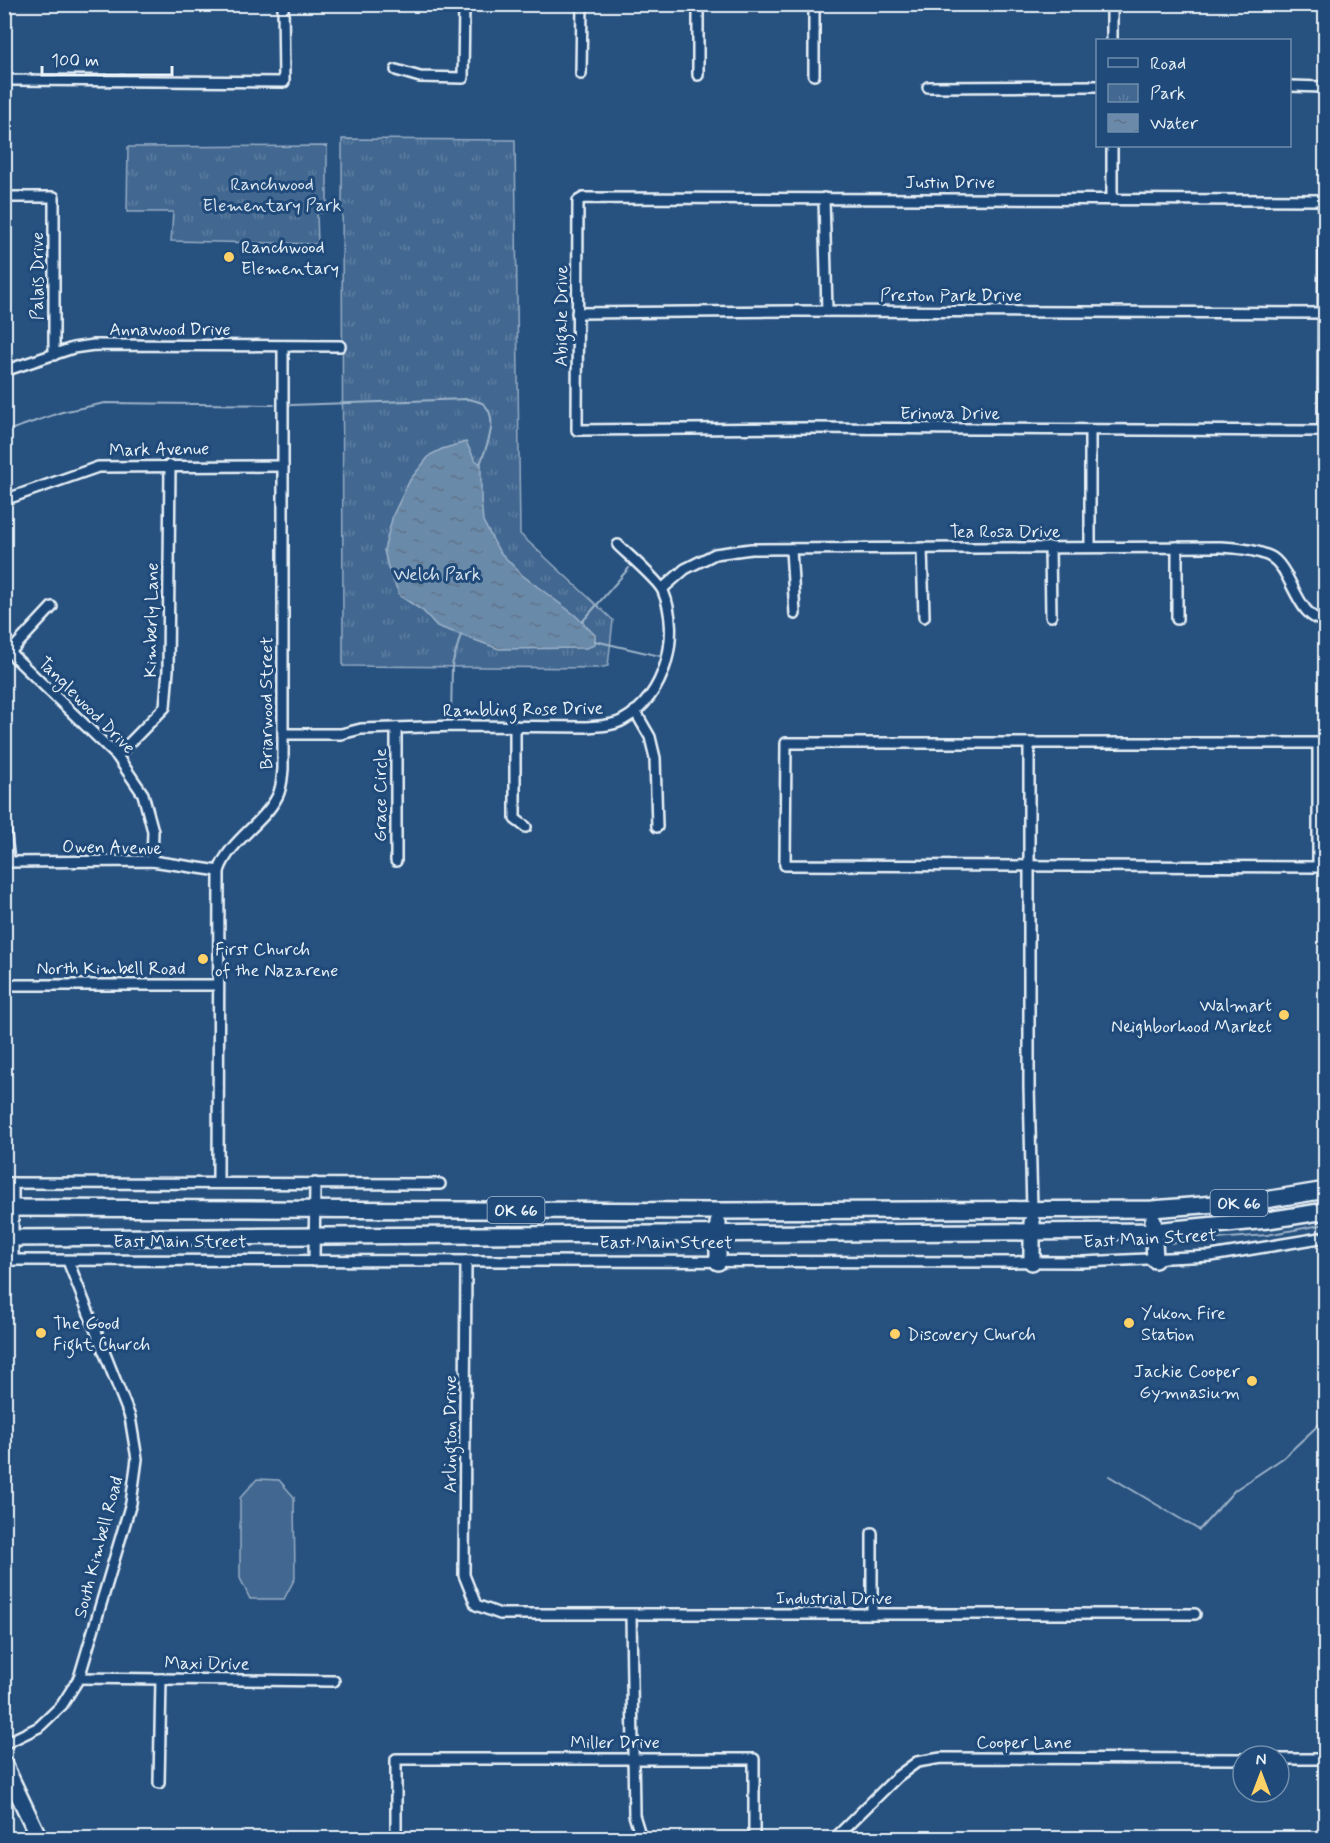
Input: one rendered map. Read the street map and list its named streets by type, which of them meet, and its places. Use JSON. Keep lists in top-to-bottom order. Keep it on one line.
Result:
{"streets":{"main road":["OK 66","East Main Street"],"street":["Justin Drive","Palais Drive","Preston Park Drive","Abigale Drive","Annawood Drive","Erinova Drive","Mark Avenue","Tea Rosa Drive","Kimberly Lane","Briarwood Street","Tanglewood Drive","Rambling Rose Drive","Grace Circle","Owen Avenue","North Kimbell Road","Arlington Drive","South Kimbell Road","Industrial Drive","Maxi Drive","Miller Drive","Cooper Lane"]},"crossings":[["Justin Drive","Preston Park Drive"],["Justin Drive","Abigale Drive"],["Justin Drive","Erinova Drive"],["Palais Drive","Annawood Drive"],["Preston Park Drive","Abigale Drive"],["Preston Park Drive","Erinova Drive"],["Abigale Drive","Erinova Drive"],["Annawood Drive","Briarwood Street"],["Mark Avenue","Kimberly Lane"],["Mark Avenue","Briarwood Street"],["Tea Rosa Drive","Rambling Rose Drive"],["Kimberly Lane","Tanglewood Drive"],["Briarwood Street","Rambling Rose Drive"],["Briarwood Street","Owen Avenue"],["Tanglewood Drive","Owen Avenue"],["Rambling Rose Drive","Grace Circle"],["East Main Street","Arlington Drive"],["East Main Street","South Kimbell Road"],["Arlington Drive","Industrial Drive"],["South Kimbell Road","Maxi Drive"]],"parks":["Ranchwood Elementary Park","Welch Park"],"places":["Ranchwood Elementary","First Church of the Nazarene","Walmart Neighborhood Market","Yukon Fire Station","The Good Fight Church","Discovery Church","Jackie Cooper Gymnasium"],"legend":["Road","Park","Water"],"scale_bar":"100 m","north":"top"}
